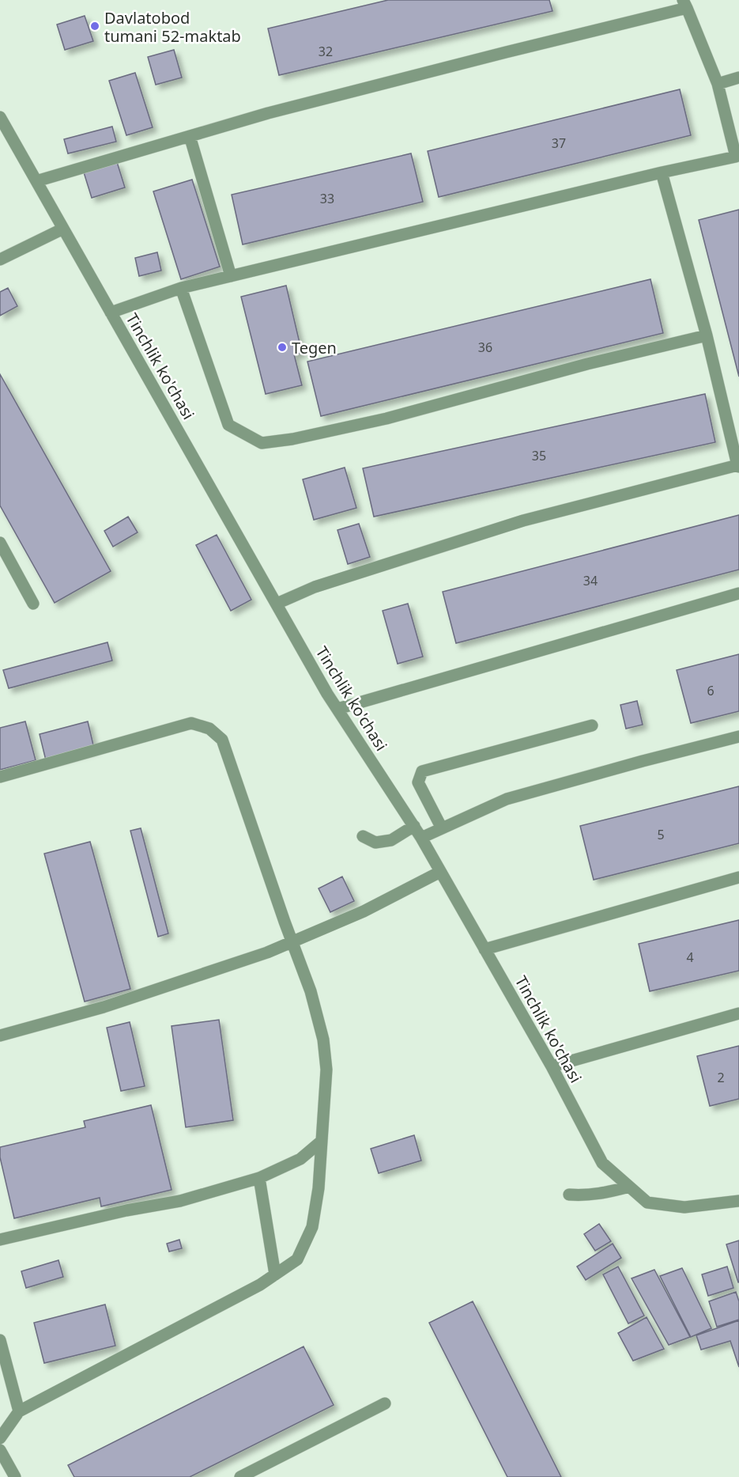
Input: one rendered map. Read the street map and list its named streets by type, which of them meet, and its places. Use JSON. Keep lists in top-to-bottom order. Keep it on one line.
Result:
{"streets":{"street":["Tinchlik ko'chasi"]},"places":["Davlatobod tumani 52-maktab","Tegen"],"house_numbers":["32","37","33","36","35","34","6","5","4","2"]}
